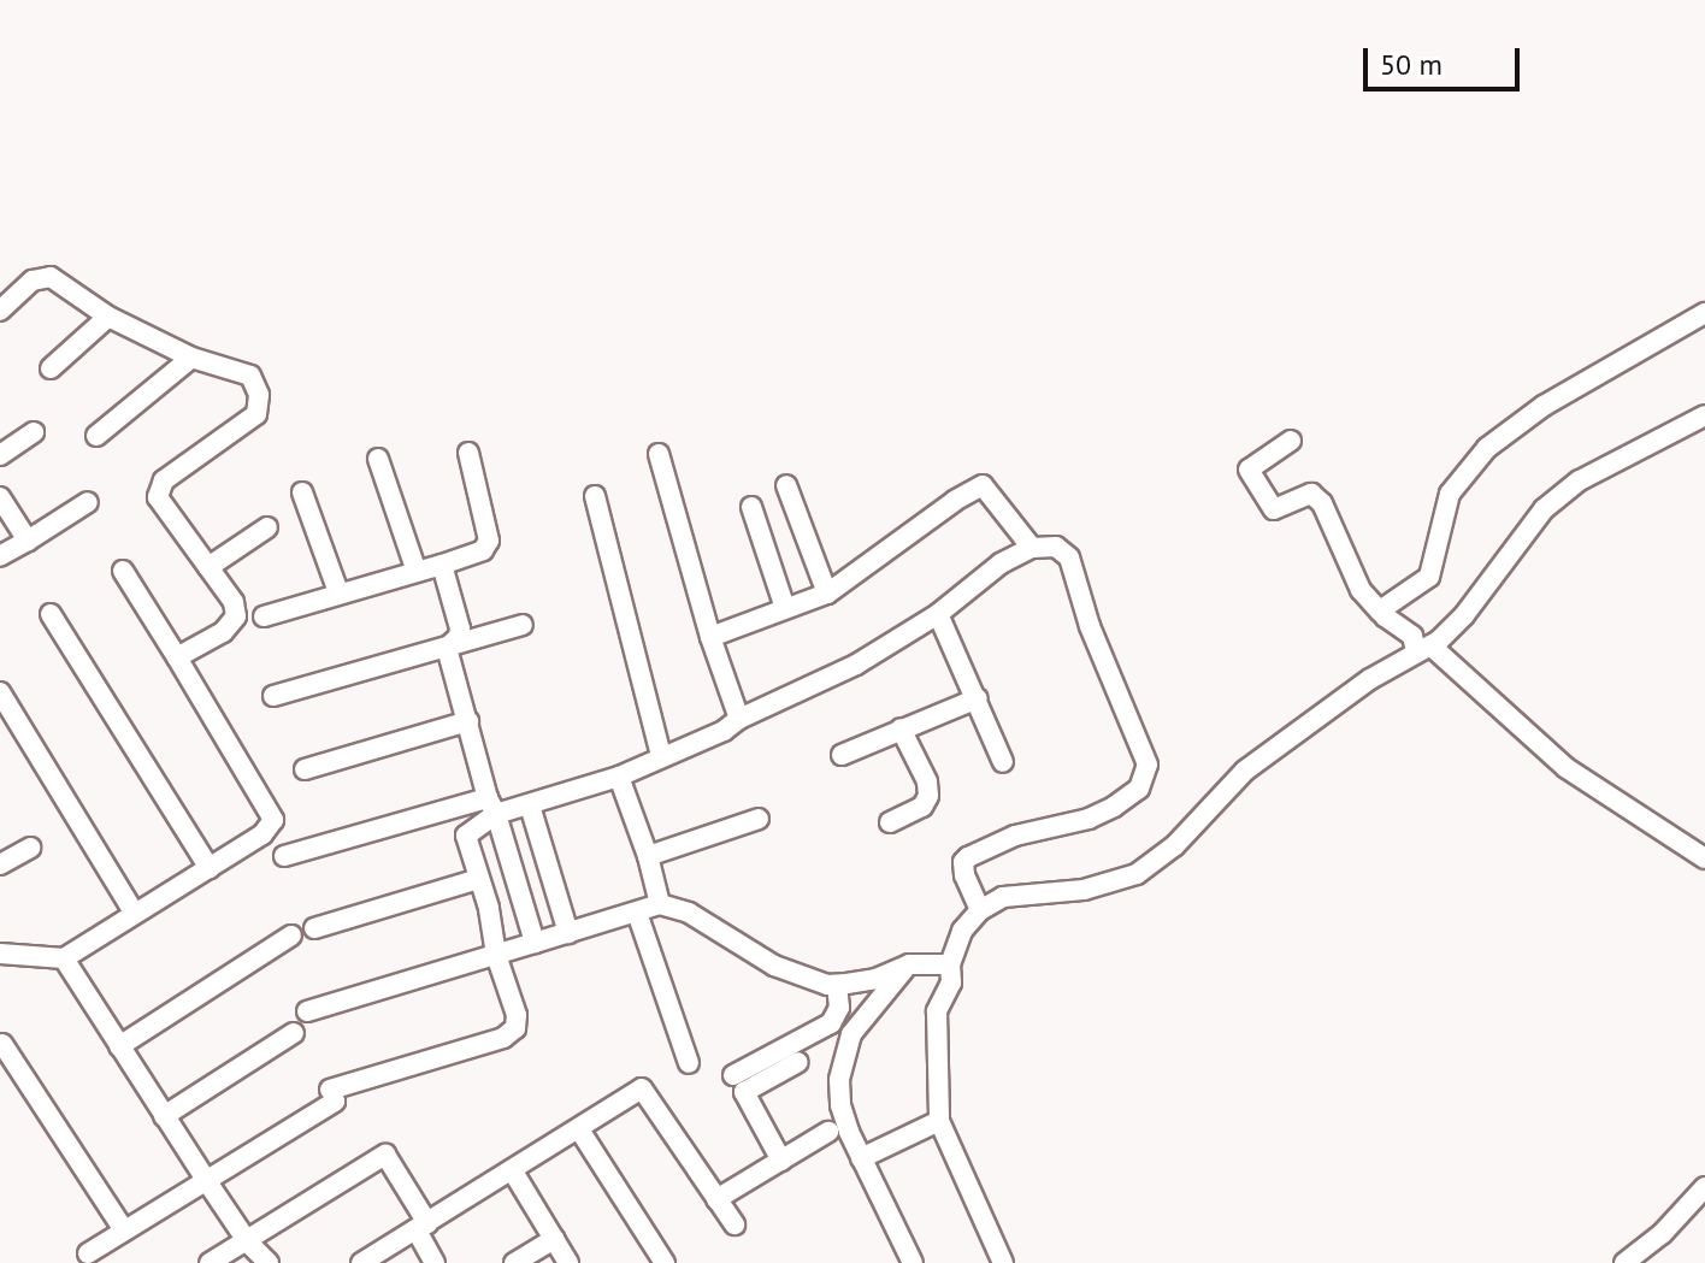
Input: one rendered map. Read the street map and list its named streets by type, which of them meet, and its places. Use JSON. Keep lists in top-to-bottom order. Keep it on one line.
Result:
{"scale_bar":"50 m"}
